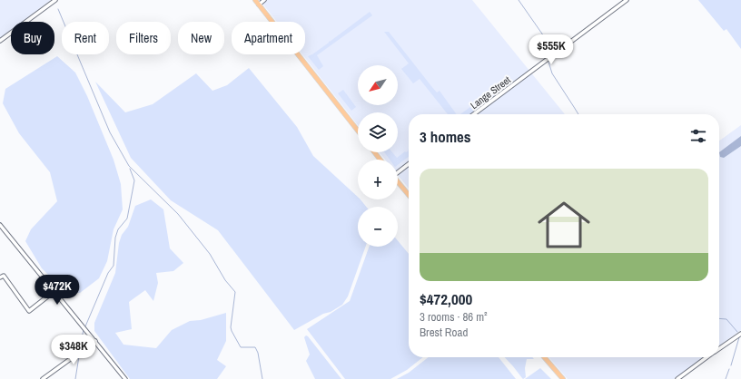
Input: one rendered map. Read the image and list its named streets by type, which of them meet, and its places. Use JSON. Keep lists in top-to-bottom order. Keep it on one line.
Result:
{"streets":{"street":["Lange Street"]},"north":"bottom left","page":{"chip":["Buy","Rent","Filters","New","Apartment"],"price":["$555K","$472K","$348K"],"map_buttons":["+","−"],"heading":"3 homes","list":[{"name":"$472,000","note":"3 rooms · 86 m² · Brest Road"}]}}
